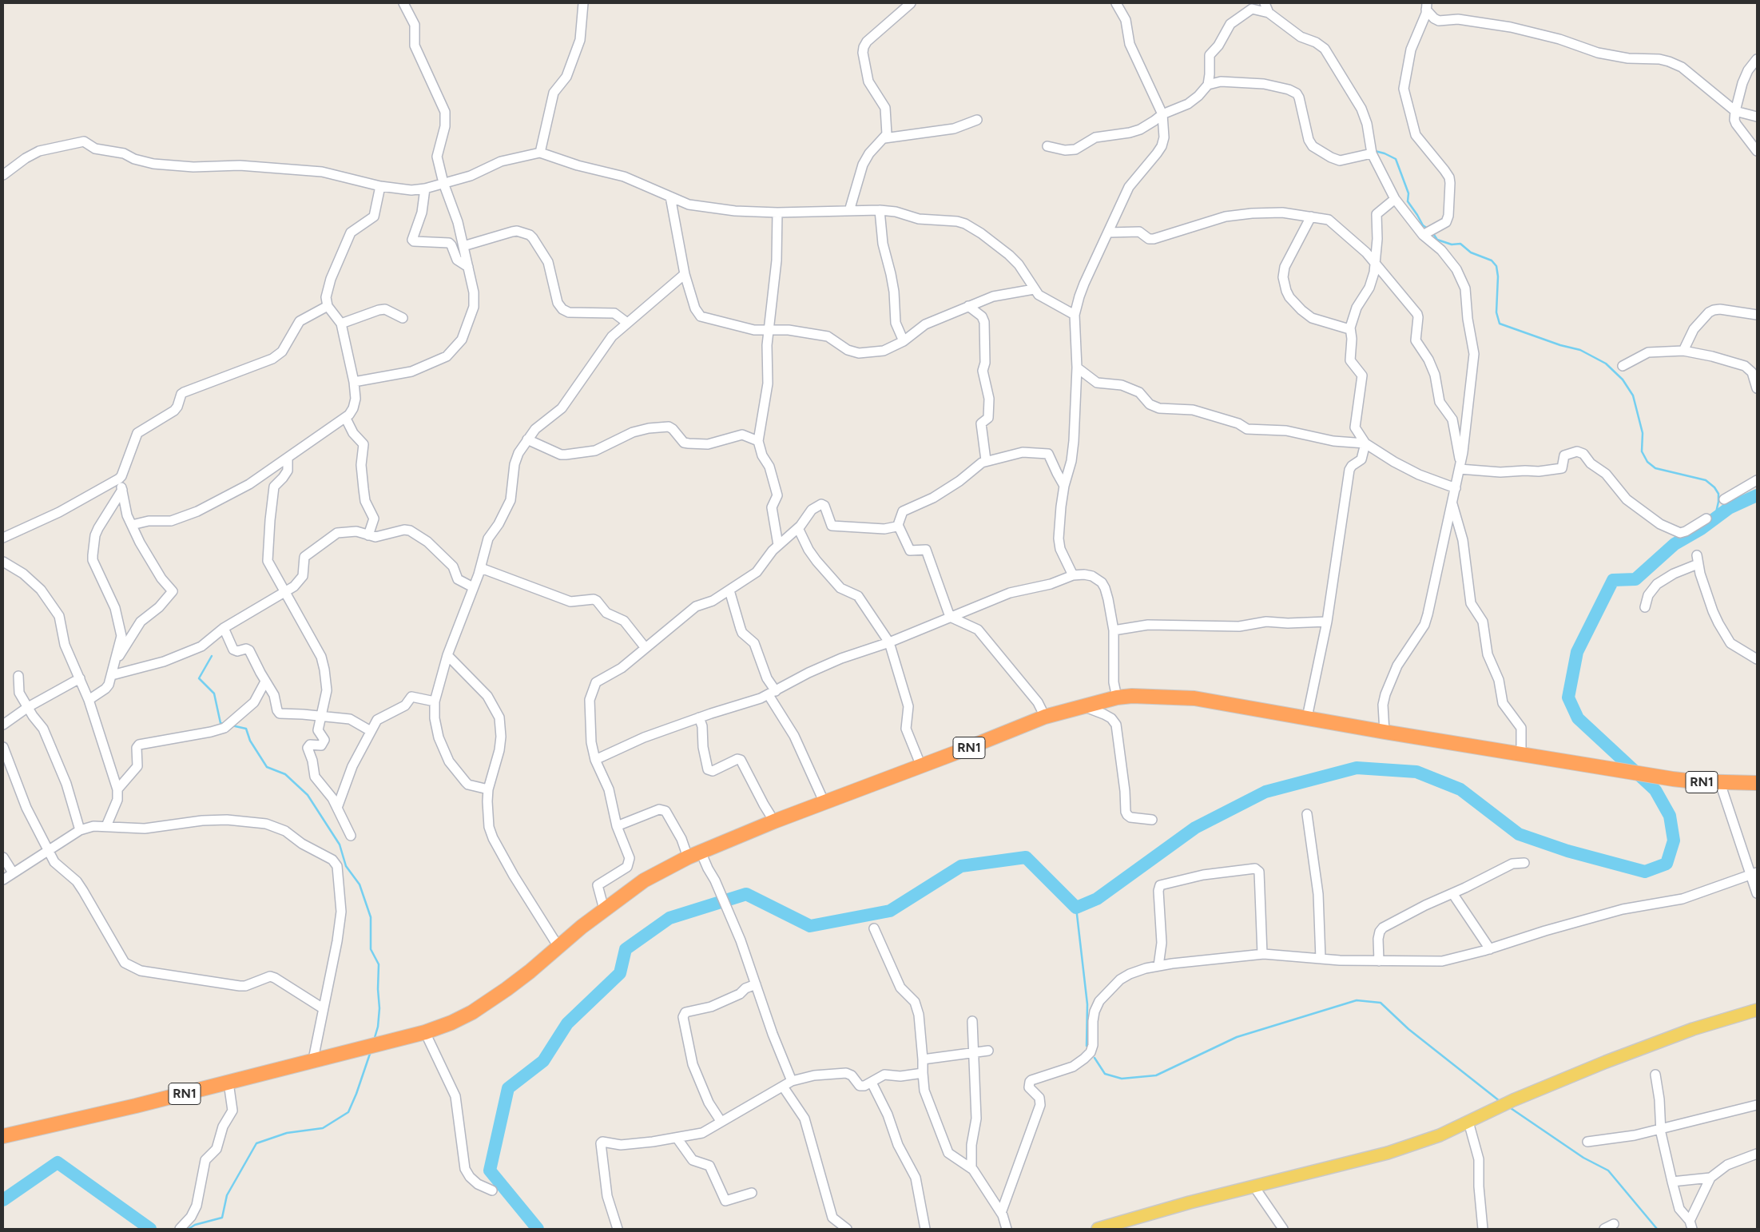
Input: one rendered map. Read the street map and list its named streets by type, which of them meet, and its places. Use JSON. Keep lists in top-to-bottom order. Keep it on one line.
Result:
{"streets":{"highway":["RN1"]}}
